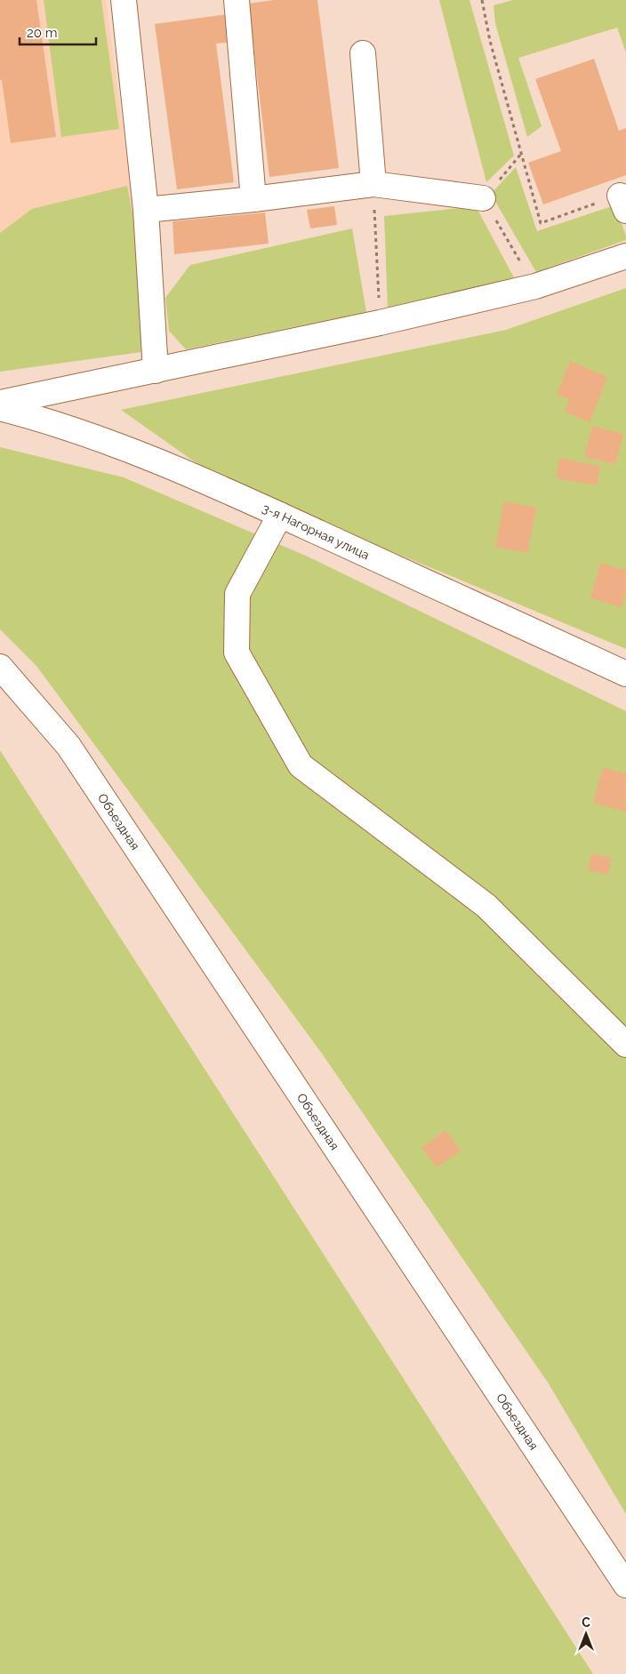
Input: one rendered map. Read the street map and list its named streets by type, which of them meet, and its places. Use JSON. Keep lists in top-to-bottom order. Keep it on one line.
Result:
{"streets":{"street":["3-я Нагорная улица","Объездная"]},"scale_bar":"20 m","north":"top"}
